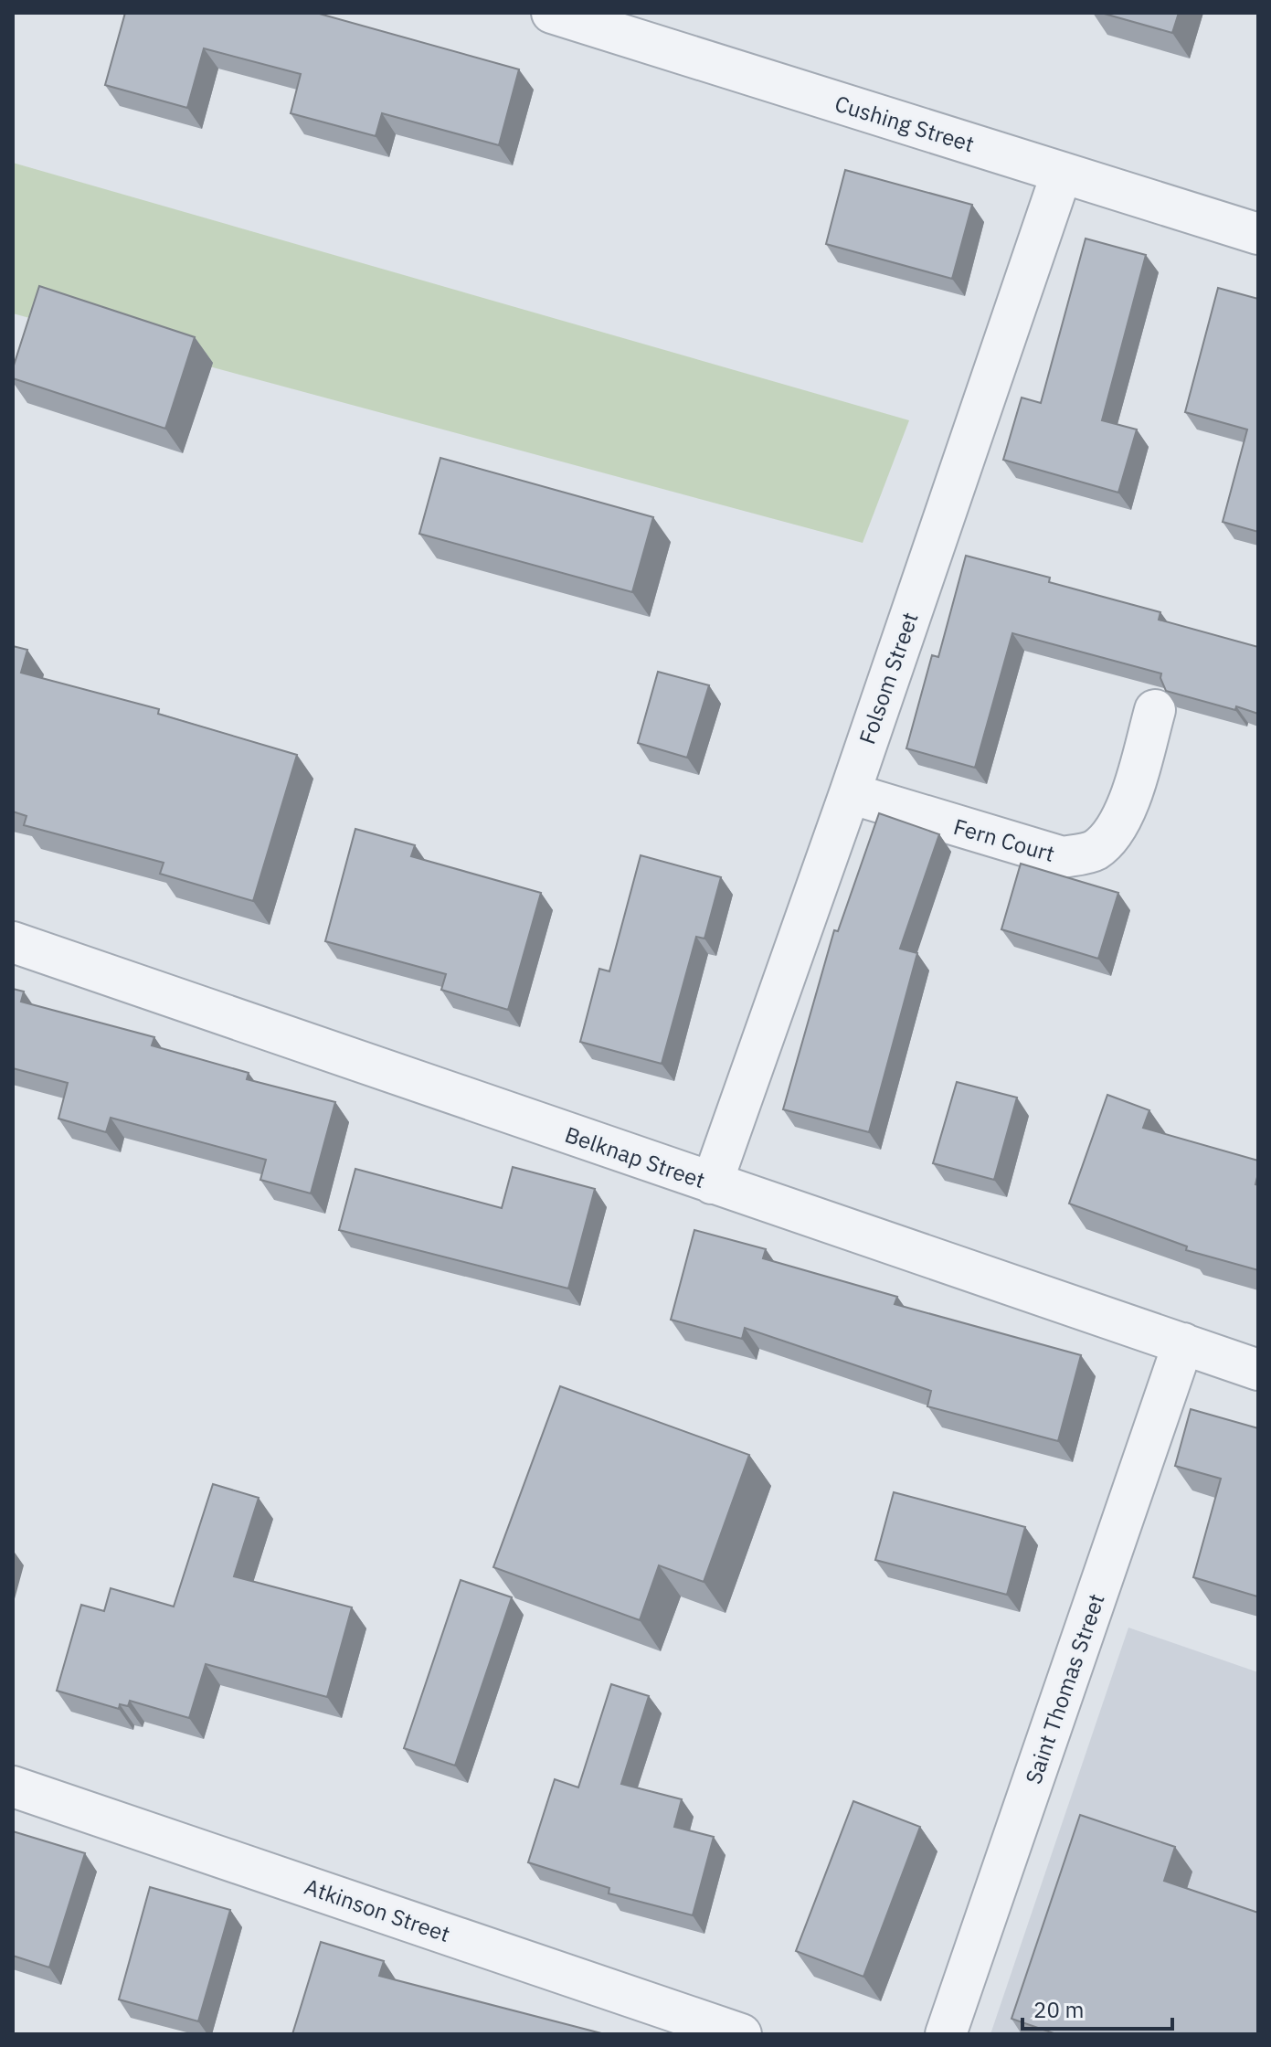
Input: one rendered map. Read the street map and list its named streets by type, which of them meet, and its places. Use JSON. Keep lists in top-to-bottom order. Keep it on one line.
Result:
{"streets":{"street":["Cushing Street","Folsom Street","Fern Court","Belknap Street","Saint Thomas Street","Atkinson Street"]},"crossings":[["Cushing Street","Folsom Street"],["Folsom Street","Fern Court"],["Folsom Street","Belknap Street"],["Belknap Street","Saint Thomas Street"]],"scale_bar":"20 m"}
